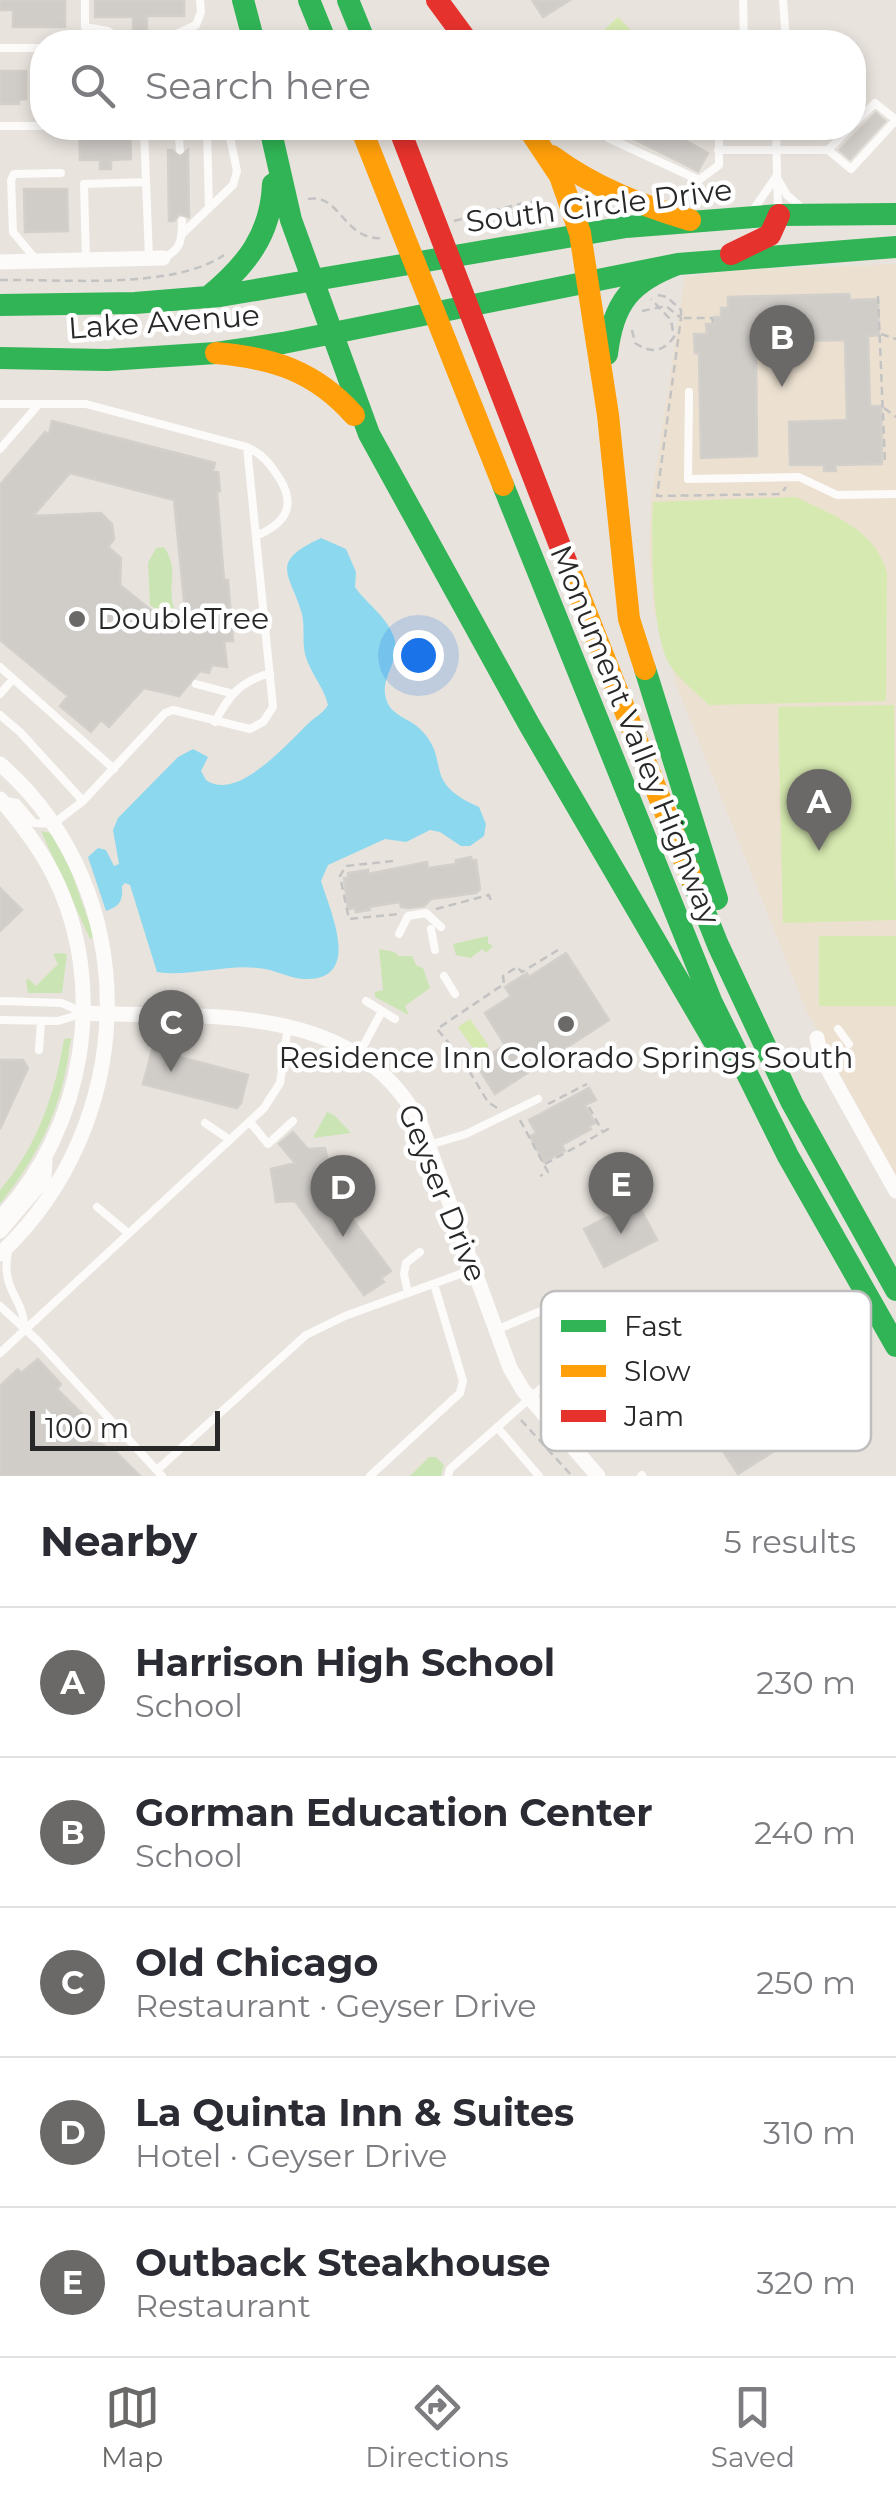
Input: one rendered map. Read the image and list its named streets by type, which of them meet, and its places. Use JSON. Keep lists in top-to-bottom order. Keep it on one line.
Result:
{"streets":{"main road":["South Circle Drive","Lake Avenue","Monument Valley Highway"],"street":["Geyser Drive"]},"crossings":[["South Circle Drive","Lake Avenue"]],"places":["DoubleTree","Residence Inn Colorado Springs South"],"legend":["Fast","Slow","Jam"],"scale_bar":"100 m","page":{"search":"Search here","pins":["B","A","C","E","D"],"scale":"100 m","heading":["Nearby","5 results"],"list":[{"mark":"A","name":"Harrison High School","note":"School","value":"230 m"},{"mark":"B","name":"Gorman Education Center","note":"School","value":"240 m"},{"mark":"C","name":"Old Chicago","note":"Restaurant · Geyser Drive","value":"250 m"},{"mark":"D","name":"La Quinta Inn & Suites","note":"Hotel · Geyser Drive","value":"310 m"},{"mark":"E","name":"Outback Steakhouse","note":"Restaurant","value":"320 m"}],"nav":["Map","Directions","Saved"]}}
